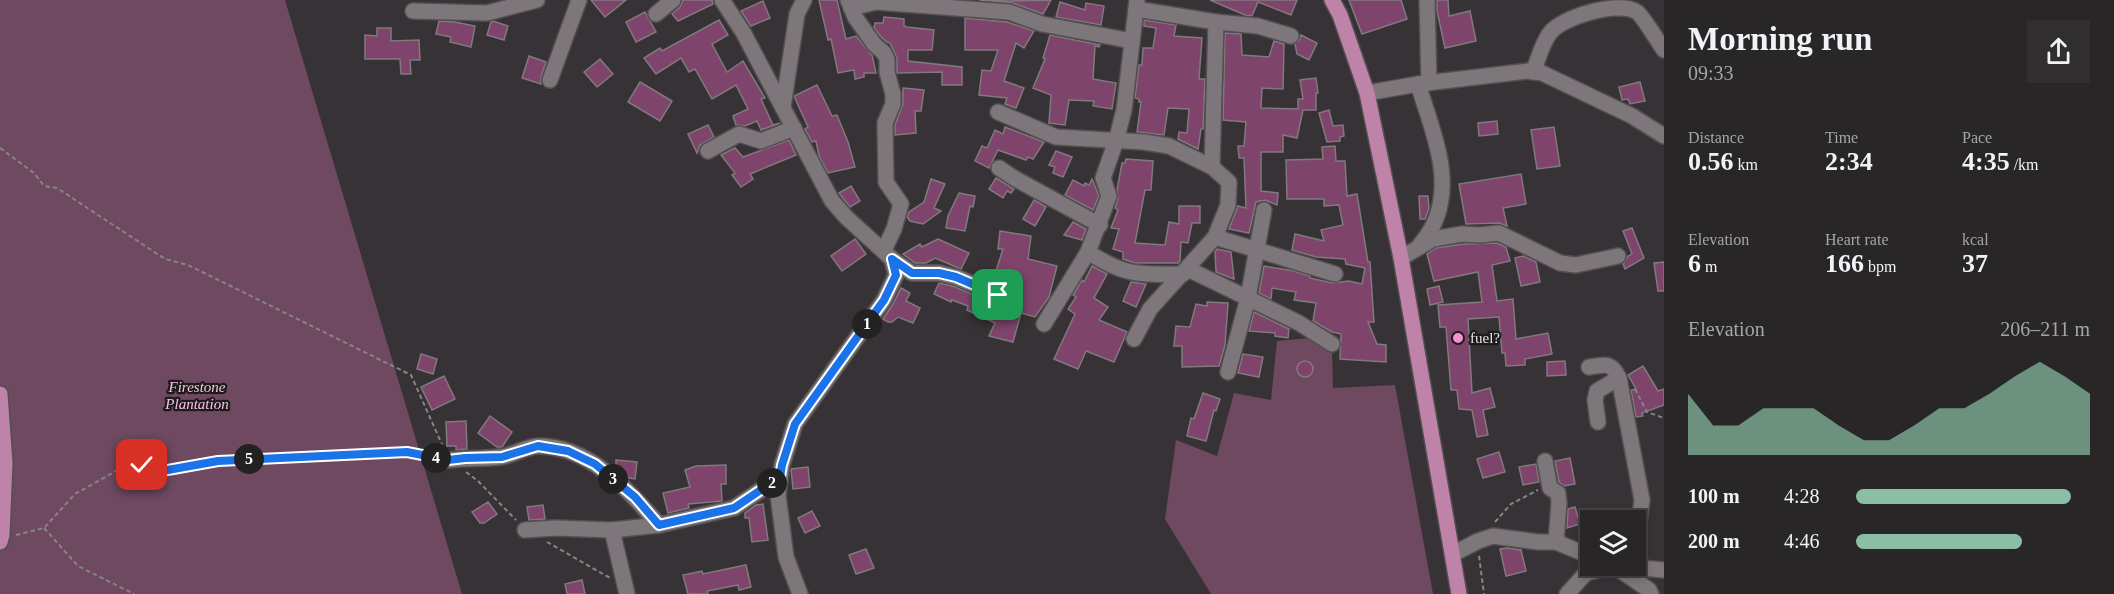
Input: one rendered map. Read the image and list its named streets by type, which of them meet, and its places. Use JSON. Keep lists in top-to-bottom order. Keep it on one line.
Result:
{"parks":["Firestone Plantation"],"places":["fuel?"],"page":{"heading":["Morning run","09:33"],"stats":[["Distance","0.56 km"],["Time","2:34"],["Pace","4:35 /km"],["Elevation","6 m"],["Heart rate","166 bpm"],["kcal","37"]],"chart":["Elevation","206–211 m"],"pins":["1","4","5","3","2"],"list":[{"name":"100 m","note":"4:28"},{"name":"200 m","note":"4:46"}]}}
